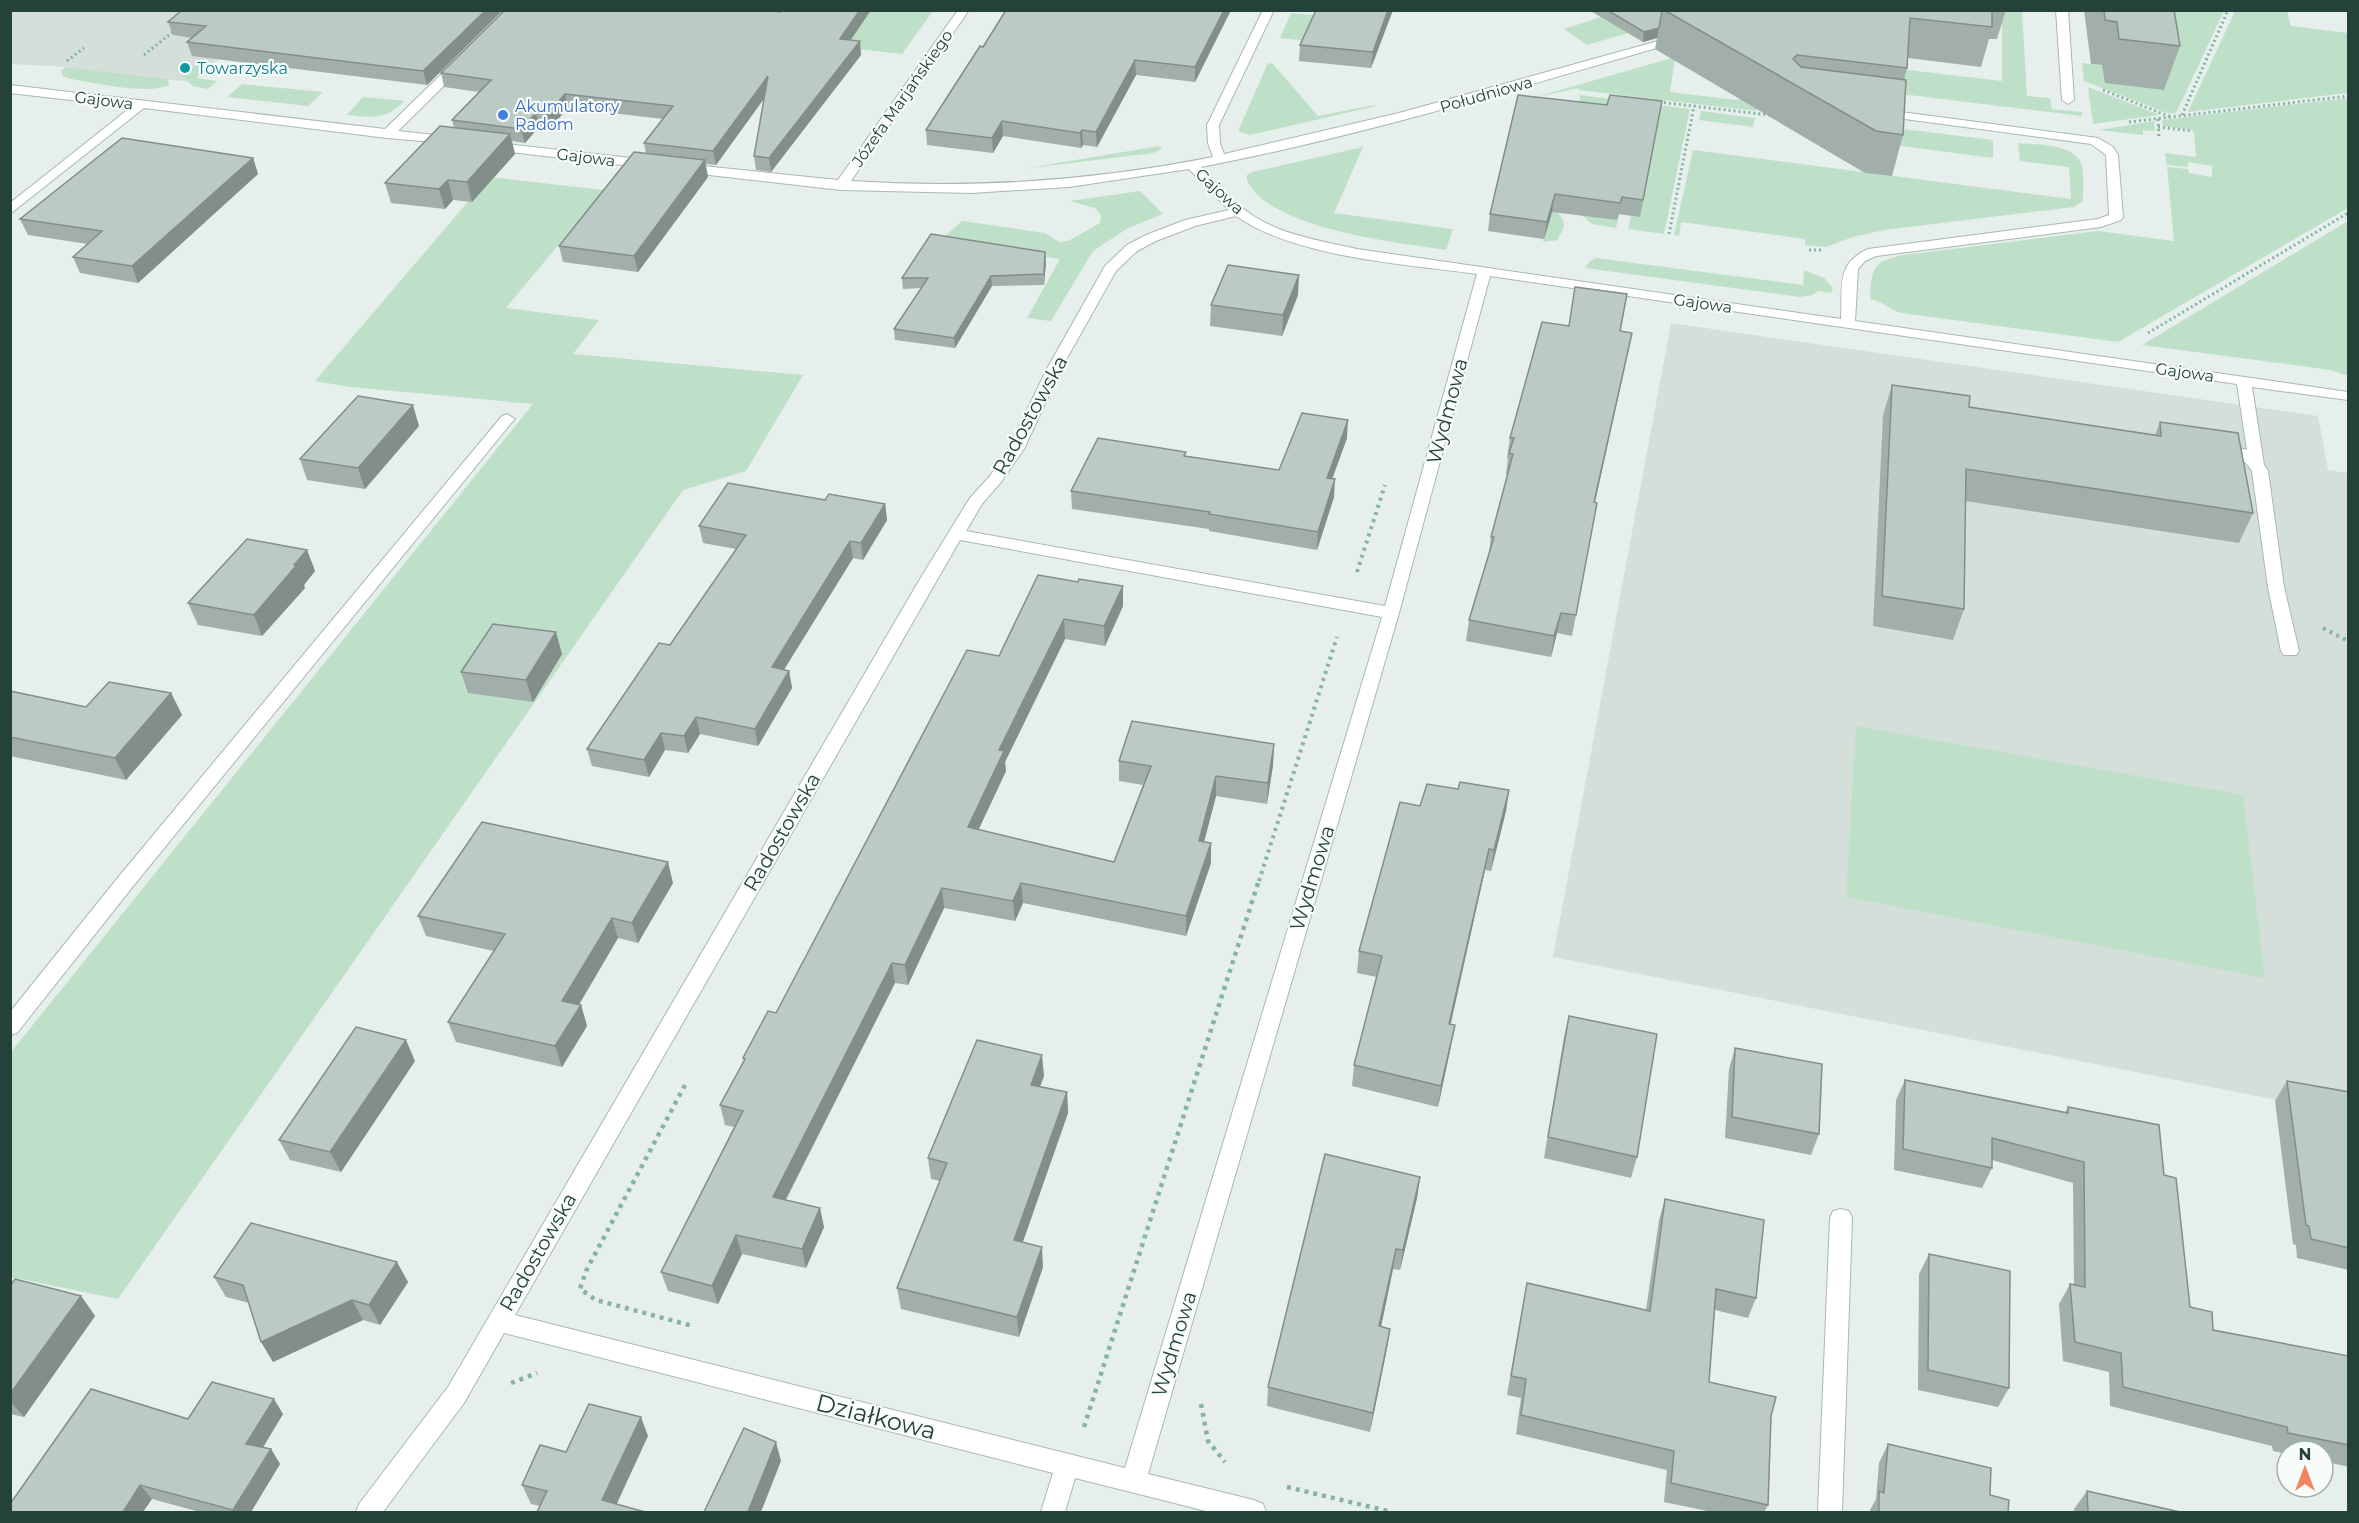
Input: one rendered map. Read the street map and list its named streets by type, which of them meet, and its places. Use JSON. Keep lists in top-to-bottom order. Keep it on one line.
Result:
{"streets":{"street":["Południowa","Józefa Marjańskiego","Gajowa","Wydmowa","Radostowska","Działkowa"]},"crossings":[["Południowa","Gajowa"],["Józefa Marjańskiego","Gajowa"],["Gajowa","Wydmowa"],["Gajowa","Radostowska"],["Wydmowa","Działkowa"],["Radostowska","Działkowa"]],"places":["Towarzyska","Akumulatory Radom"],"north":"top"}
